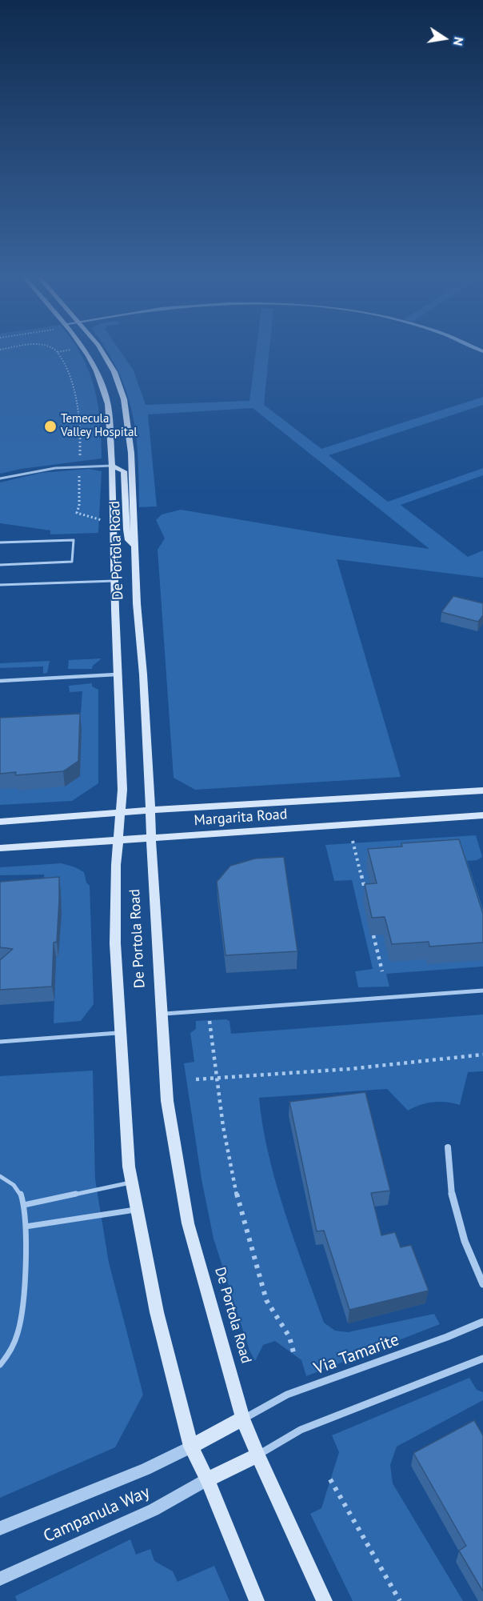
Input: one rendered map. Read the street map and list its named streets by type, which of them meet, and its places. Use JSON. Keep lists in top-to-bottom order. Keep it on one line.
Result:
{"streets":{"main road":["De Portola Road","Margarita Road"],"street":["Via Tamarite","Campanula Way"]},"crossings":[["De Portola Road","Margarita Road"],["De Portola Road","Via Tamarite"],["De Portola Road","Campanula Way"]],"places":["Temecula Valley Hospital"],"north":"right"}
